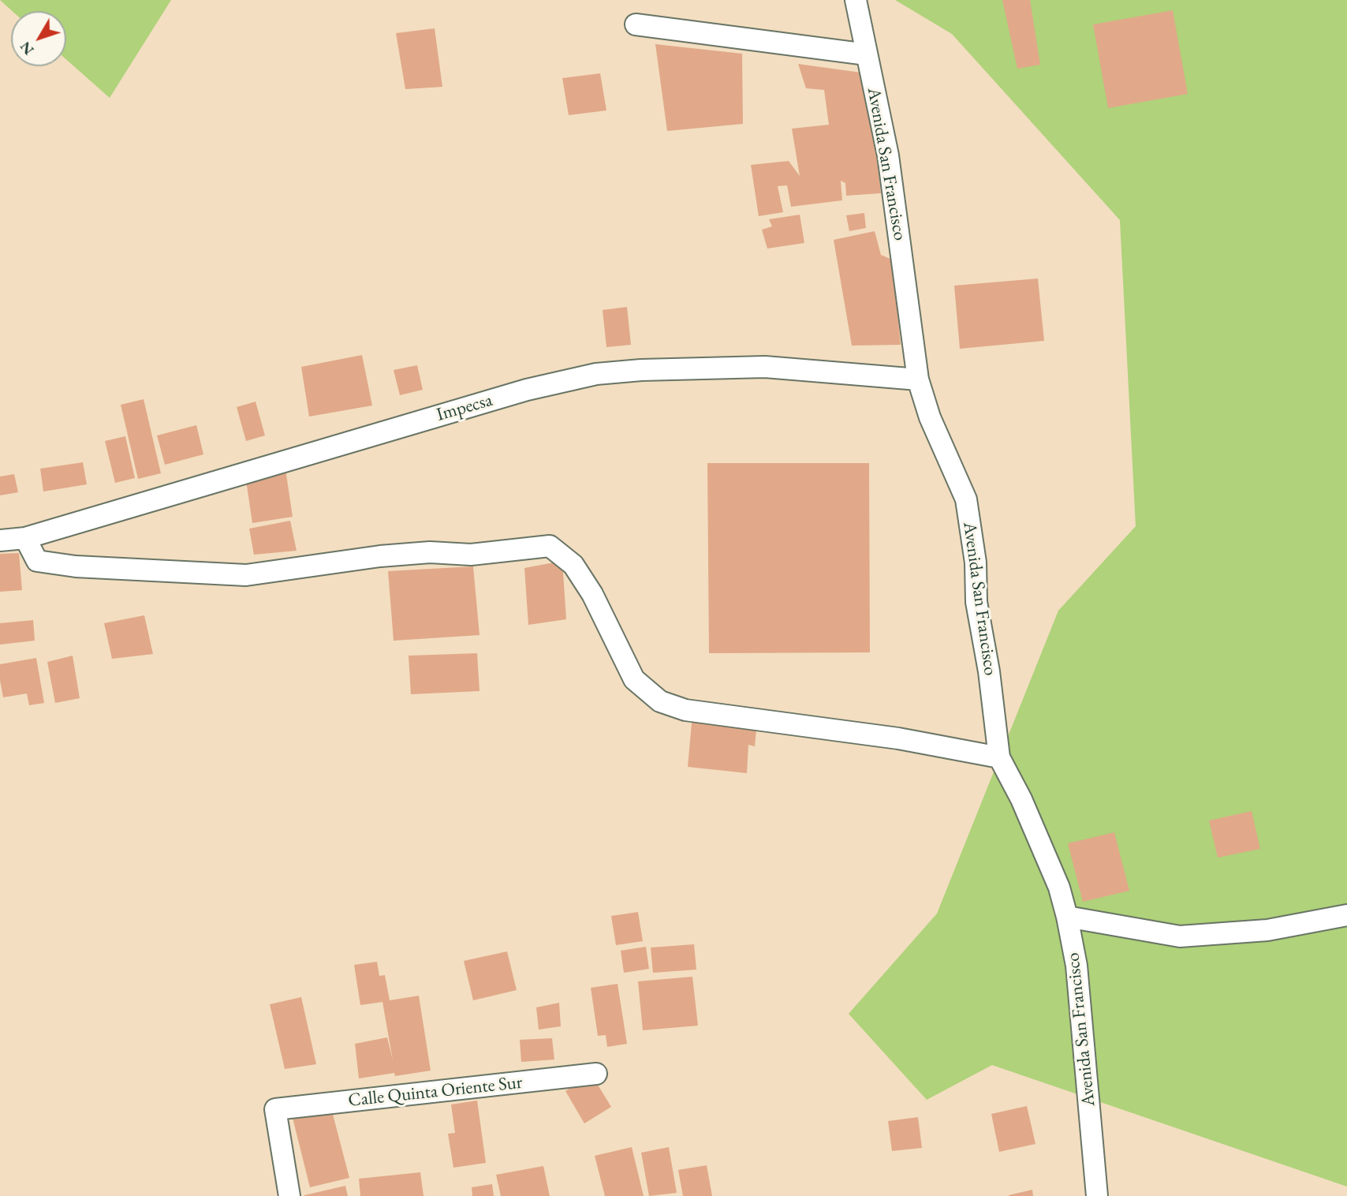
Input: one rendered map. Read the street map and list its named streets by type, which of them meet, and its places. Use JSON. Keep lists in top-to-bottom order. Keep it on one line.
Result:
{"streets":{"street":["Avenida San Francisco","Impecsa","Calle Quinta Oriente Sur"]},"crossings":[["Avenida San Francisco","Impecsa"]],"north":"bottom left"}
